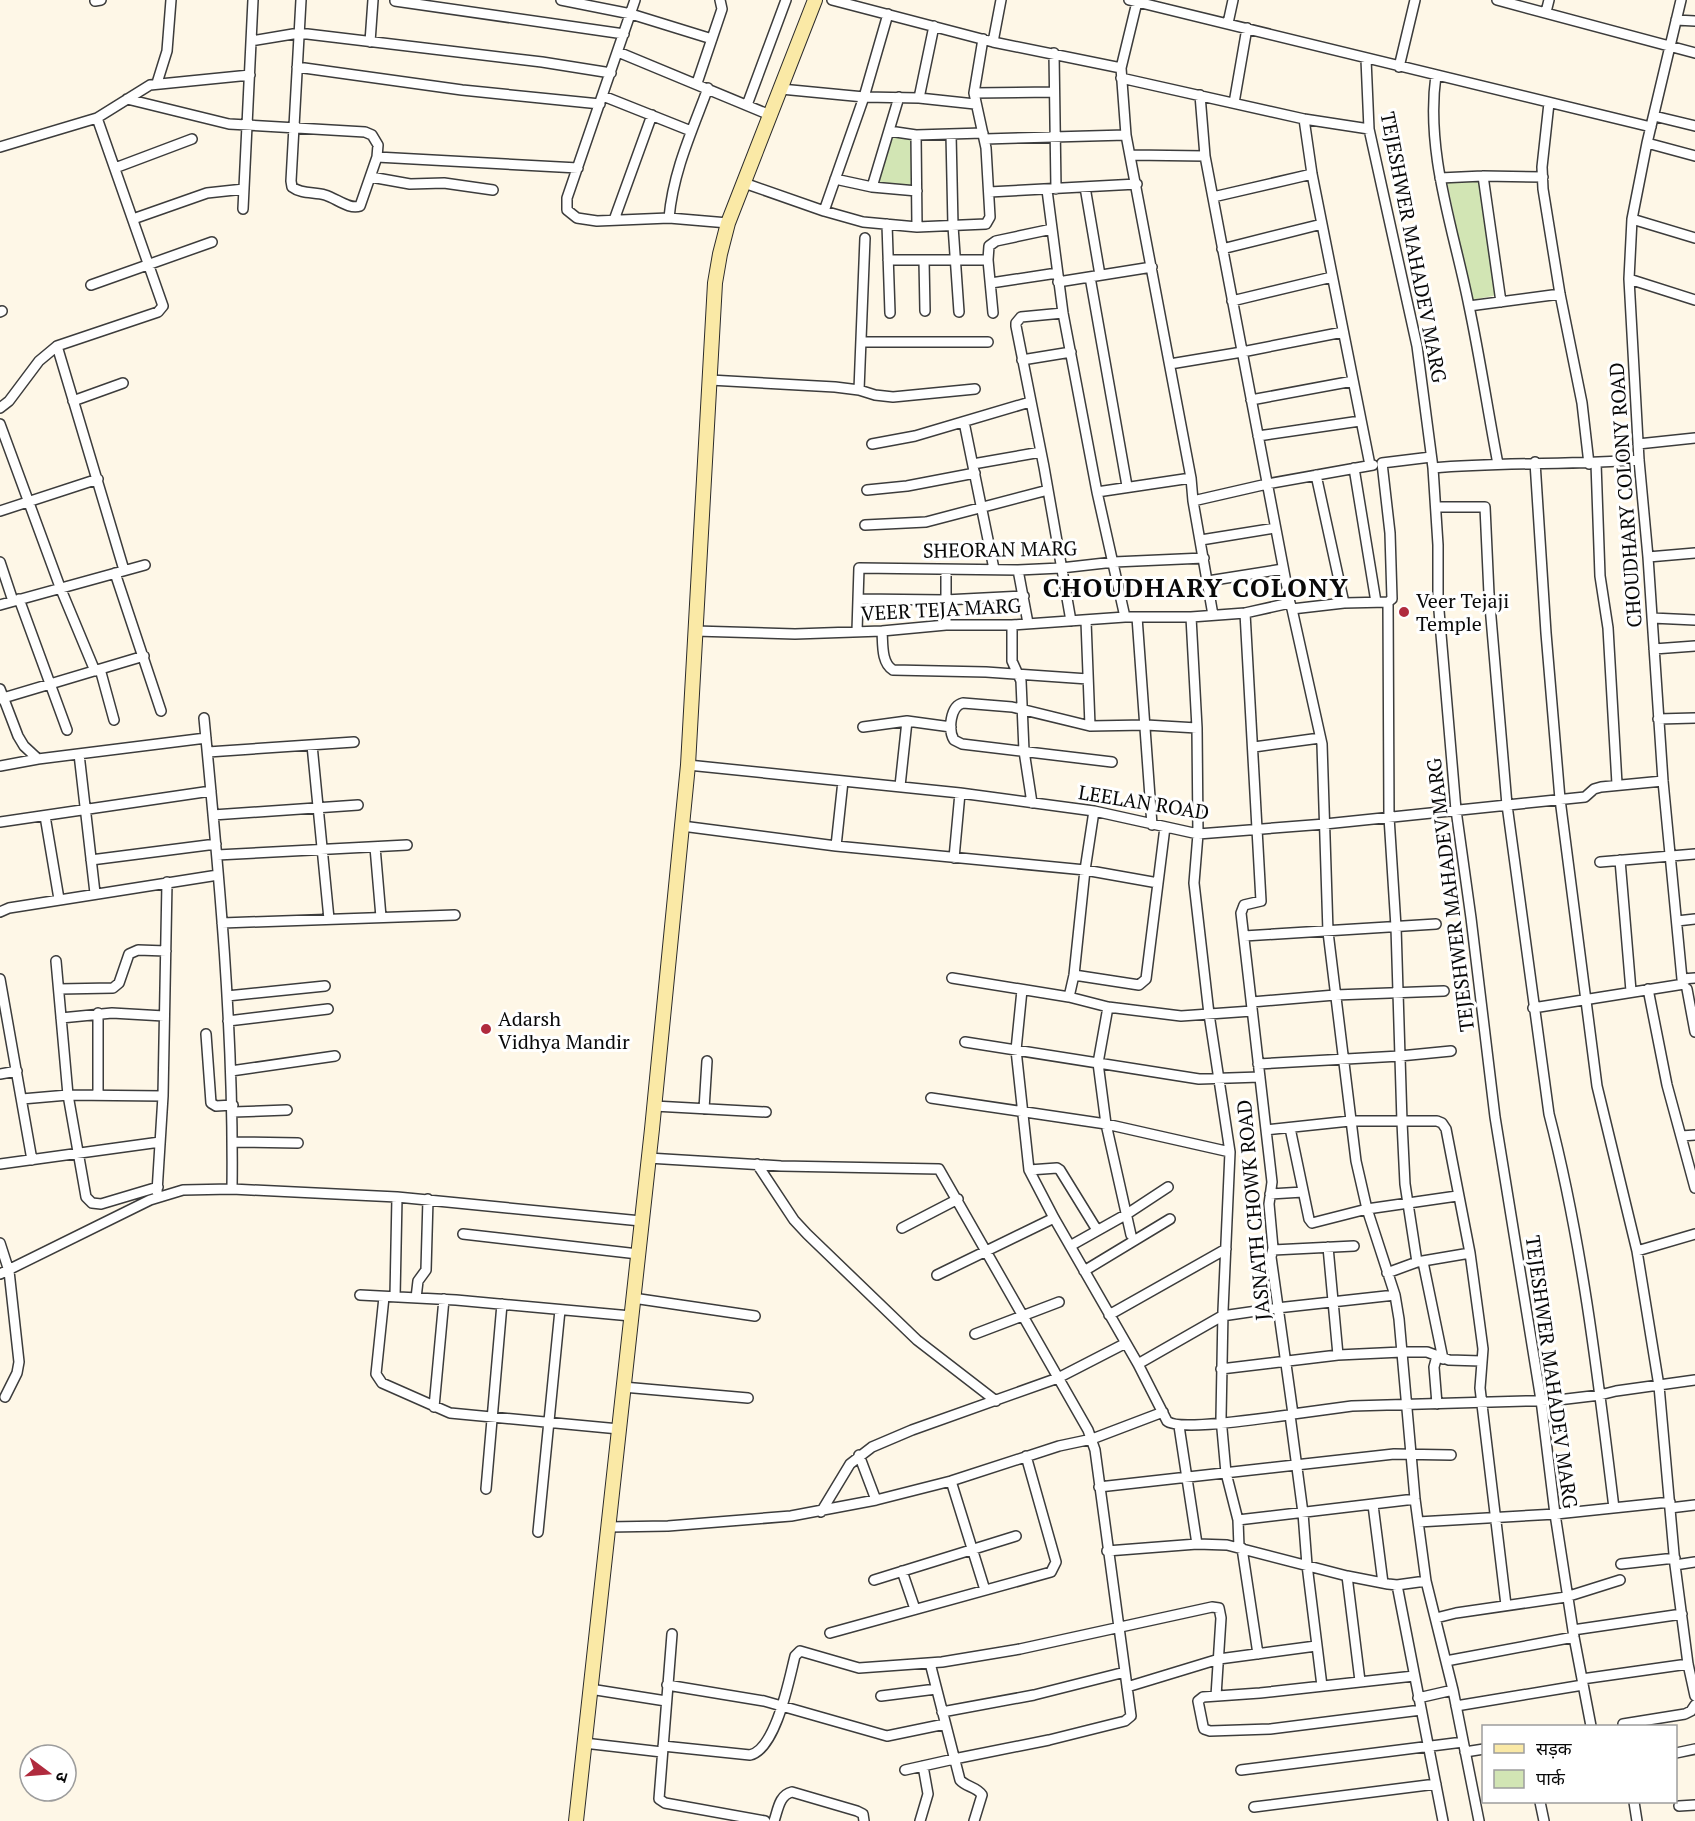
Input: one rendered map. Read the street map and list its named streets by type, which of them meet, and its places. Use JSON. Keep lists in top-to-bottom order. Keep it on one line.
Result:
{"streets":{"street":["TEJESHWER MAHADEV MARG","CHOUDHARY COLONY ROAD","SHEORAN MARG","VEER TEJA MARG","LEELAN ROAD","JASNATH CHOWK ROAD"]},"crossings":[["TEJESHWER MAHADEV MARG","LEELAN ROAD"],["TEJESHWER MAHADEV MARG","JASNATH CHOWK ROAD"],["CHOUDHARY COLONY ROAD","LEELAN ROAD"],["SHEORAN MARG","VEER TEJA MARG"],["VEER TEJA MARG","JASNATH CHOWK ROAD"],["LEELAN ROAD","JASNATH CHOWK ROAD"]],"districts":["CHOUDHARY COLONY"],"places":["Veer Tejaji Temple","Adarsh Vidhya Mandir"],"legend":["सड़क","पार्क"],"north":"right"}
